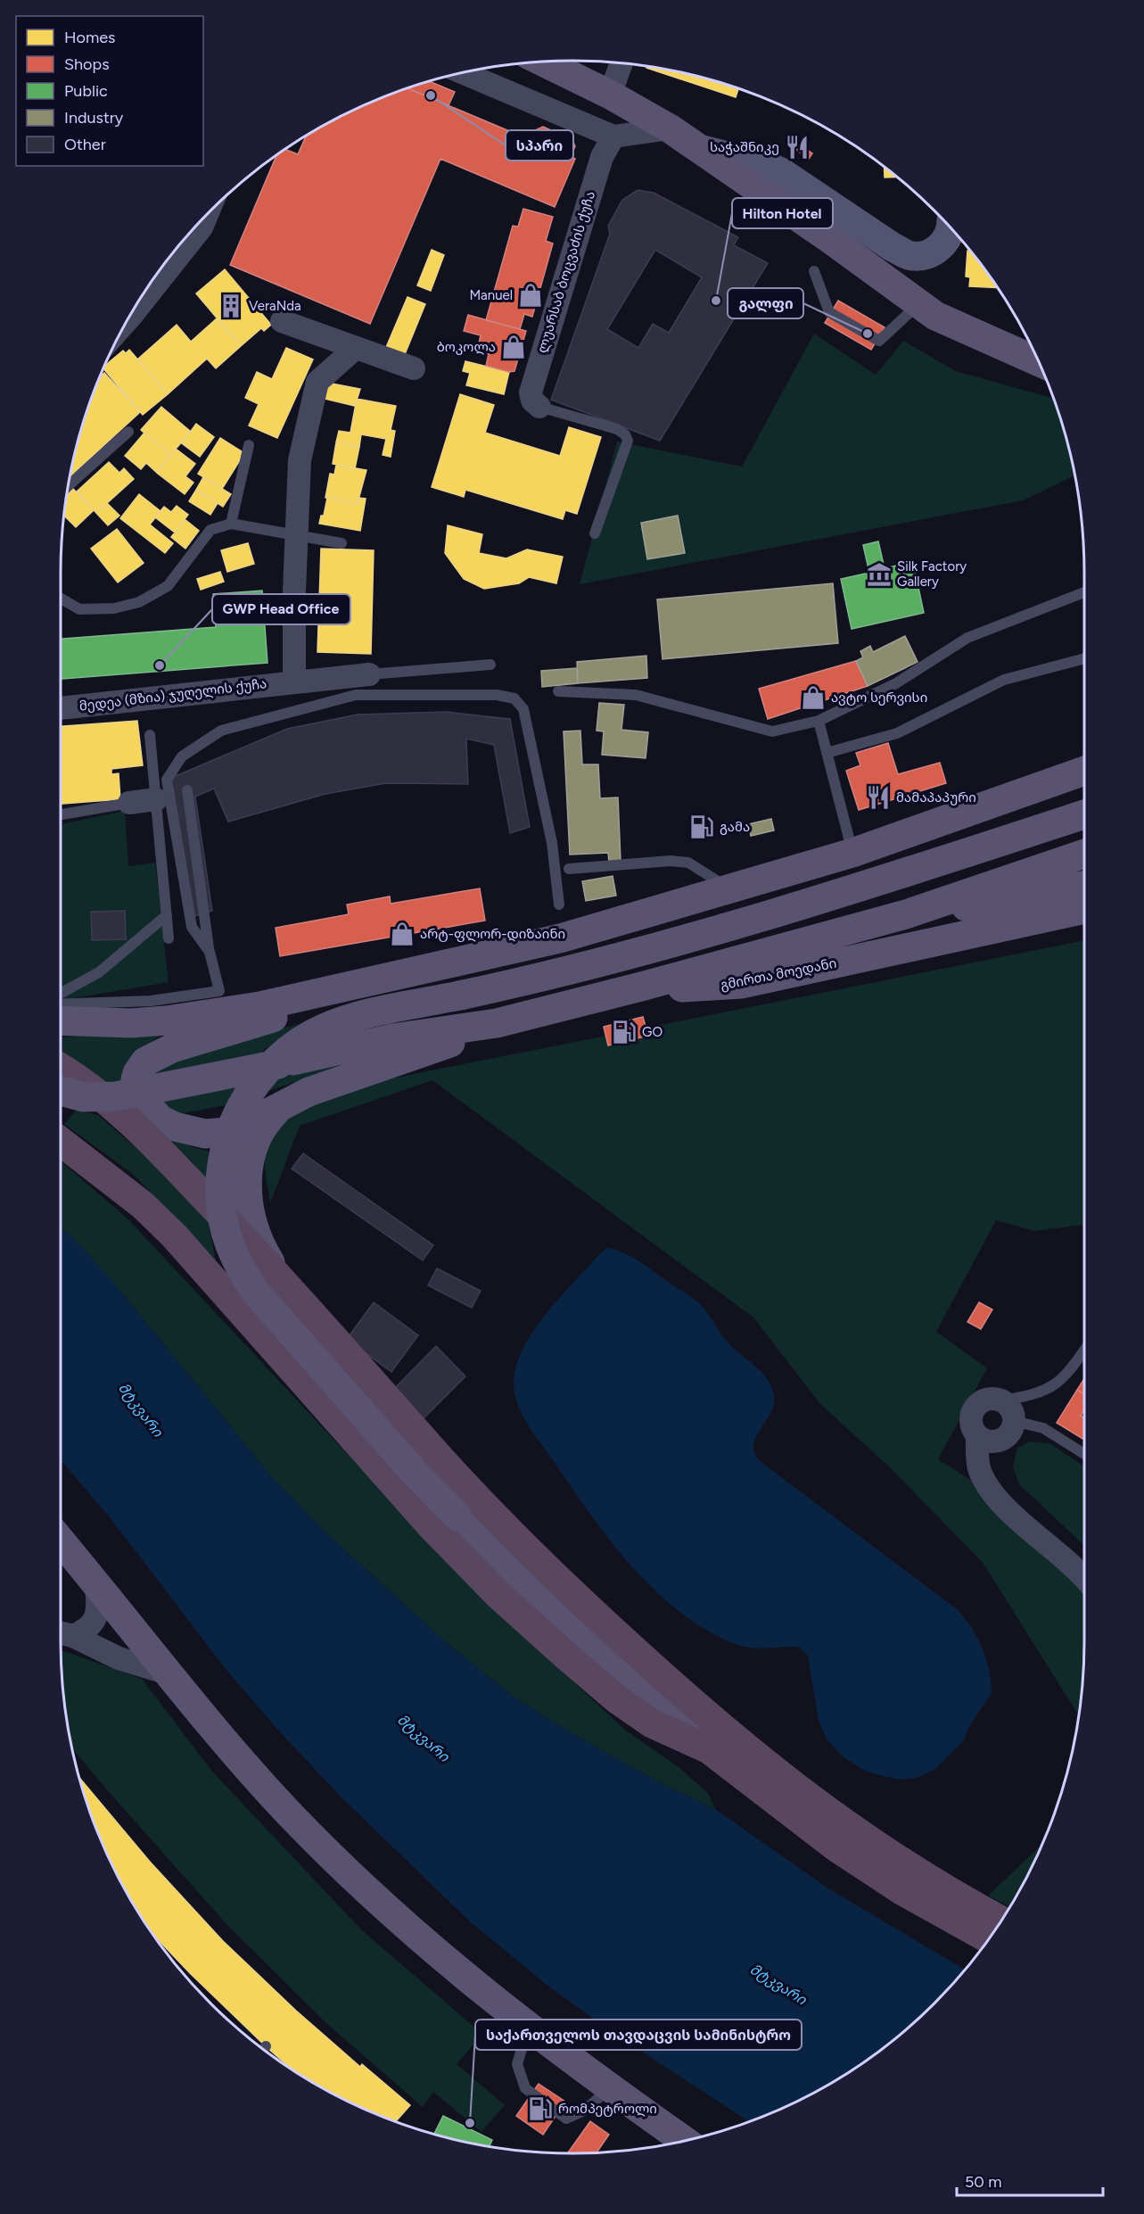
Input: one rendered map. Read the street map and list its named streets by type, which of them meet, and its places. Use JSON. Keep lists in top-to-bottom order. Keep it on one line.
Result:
{"streets":{"main road":["გმირთა მოედანი"],"street":["ლუარსაბ ბოცვაძის ქუჩა","მედეა (მზია) ჯუღელის ქუჩა"]},"water":["მტკვარი"],"places":{"other":["სპარი","Hilton Hotel","გალფი","GWP Head Office","საქართველოს თავდაცვის სამინისტრო"],"restaurant":["საჭაშნიკე","მამაპაპური"],"shop":["Manuel","ბოკოლა","ავტო სერვისი","არტ-ფლორ-დიზაინი"],"building":["VeraNda"],"museum":["Silk Factory Gallery"],"fuel station":["გამა","GO","რომპეტროლი"]},"legend":["Homes","Shops","Public","Industry","Other"],"scale_bar":"50 m"}
